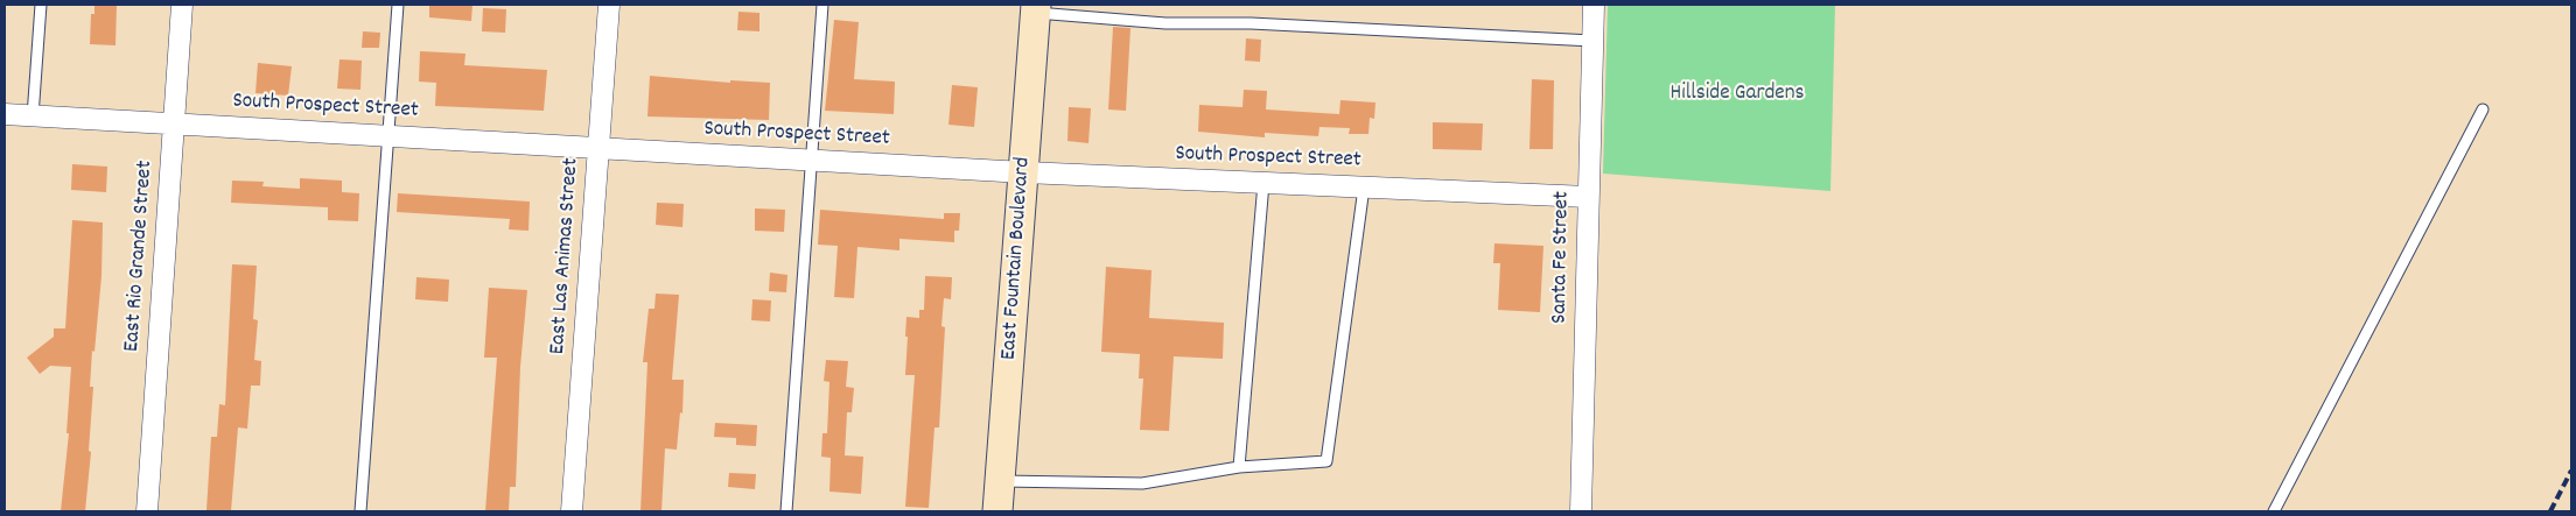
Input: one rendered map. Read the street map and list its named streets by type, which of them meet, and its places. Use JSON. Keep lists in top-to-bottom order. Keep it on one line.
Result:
{"streets":{"main road":["East Fountain Boulevard"],"street":["South Prospect Street","East Rio Grande Street","East Las Animas Street","Santa Fe Street"]},"crossings":[["South Prospect Street","East Rio Grande Street"],["South Prospect Street","East Las Animas Street"],["South Prospect Street","Santa Fe Street"],["South Prospect Street","East Fountain Boulevard"]],"parks":["Hillside Gardens"]}
